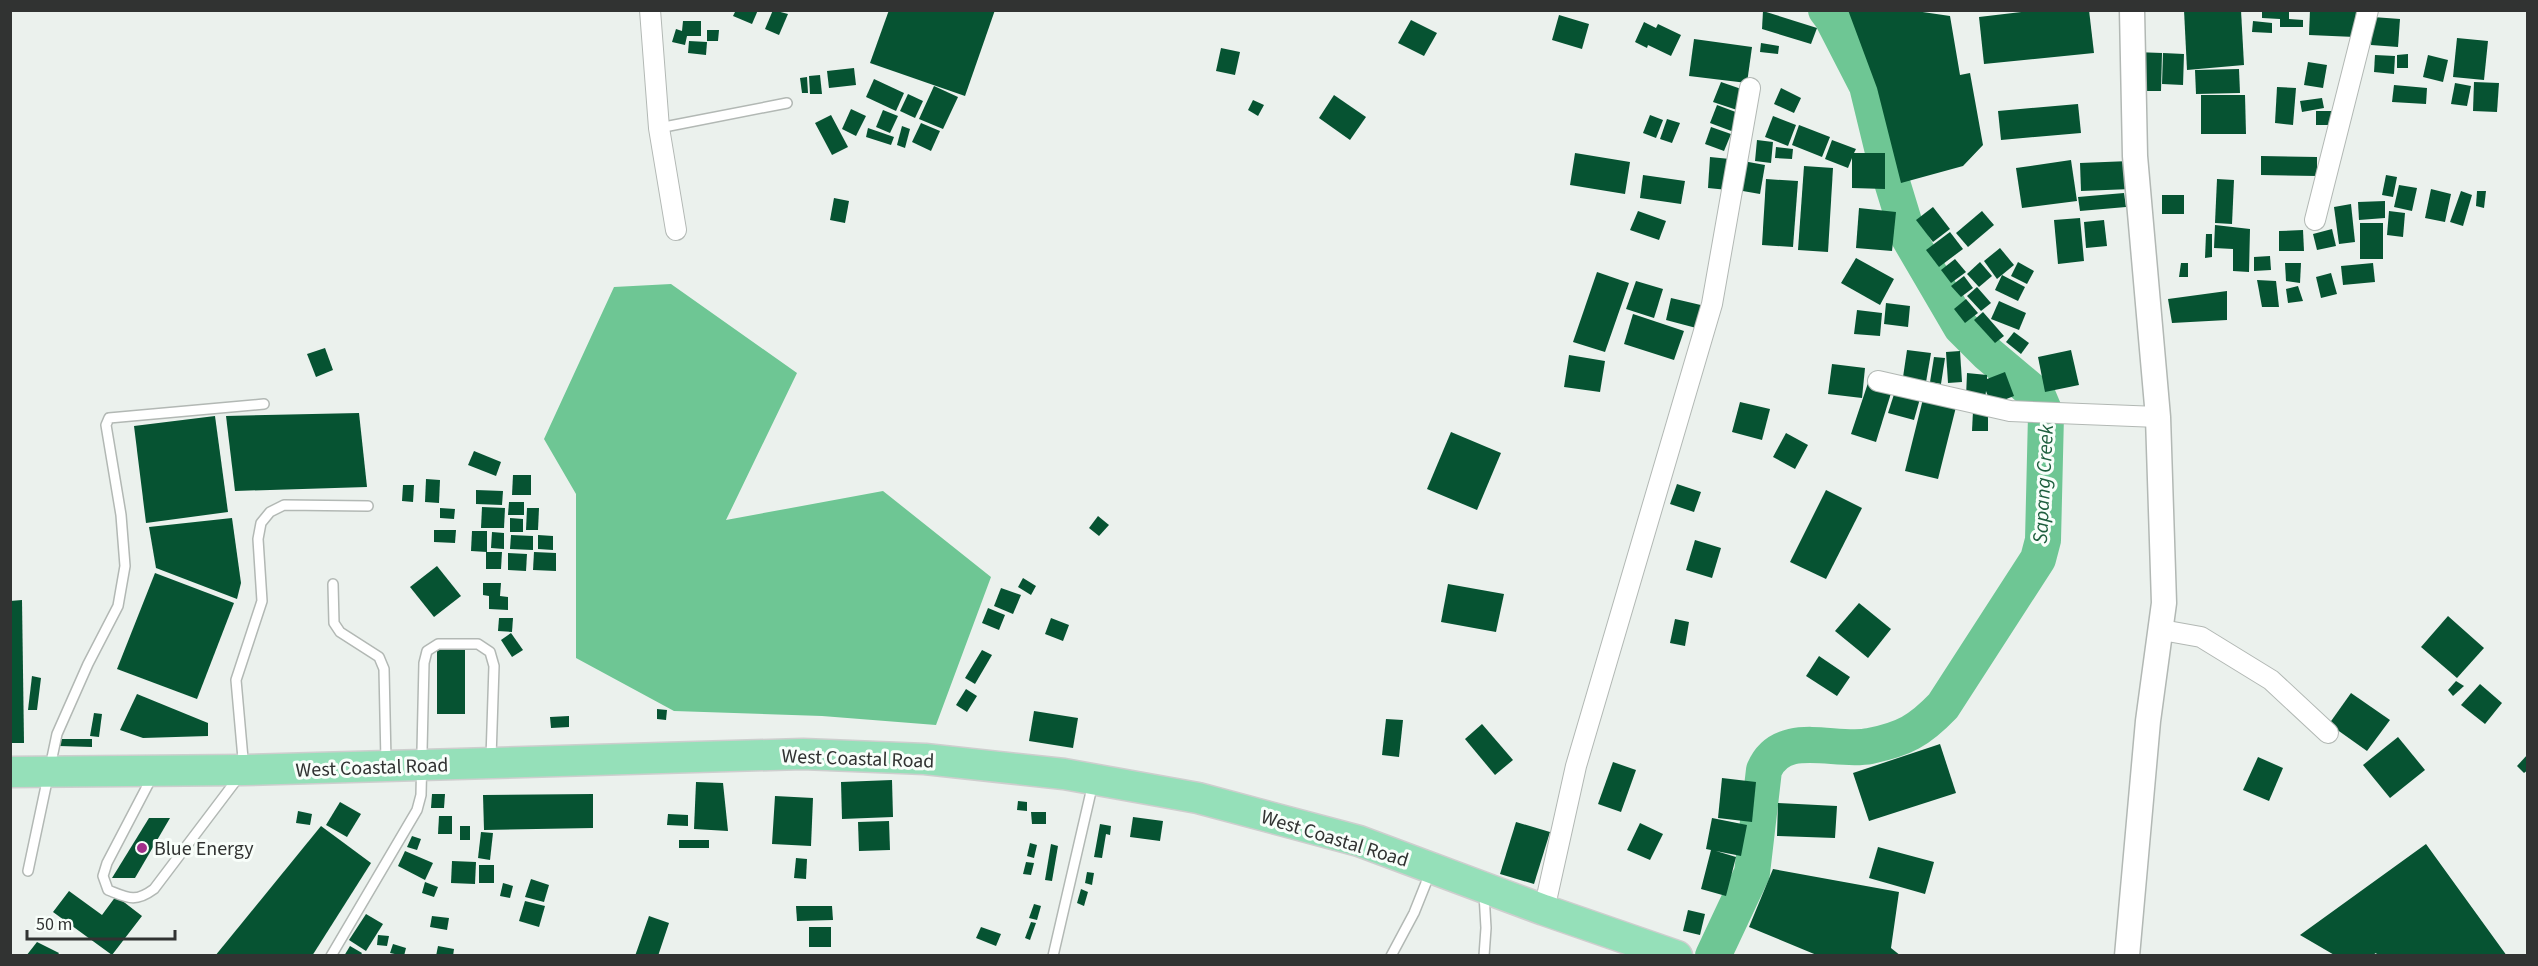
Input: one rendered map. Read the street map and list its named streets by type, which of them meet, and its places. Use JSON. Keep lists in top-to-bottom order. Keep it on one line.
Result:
{"streets":{"main road":["West Coastal Road"]},"water":["Sapang Creek"],"places":["Blue Energy"],"scale_bar":"50 m"}
